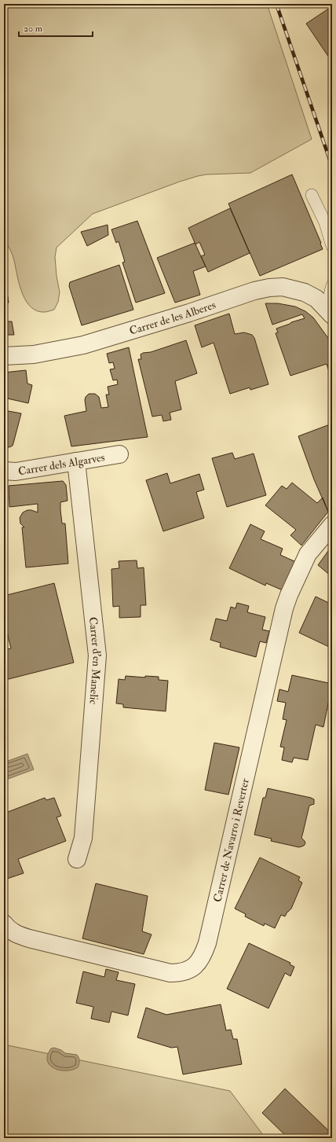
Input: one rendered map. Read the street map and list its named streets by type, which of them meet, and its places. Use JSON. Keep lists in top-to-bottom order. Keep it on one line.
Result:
{"streets":{"street":["Carrer de les Alberes","Carrer dels Algarves","Carrer d'en Manelic","Carrer de Navarro i Reverter"]},"crossings":[["Carrer dels Algarves","Carrer d'en Manelic"]],"scale_bar":"20 m"}
